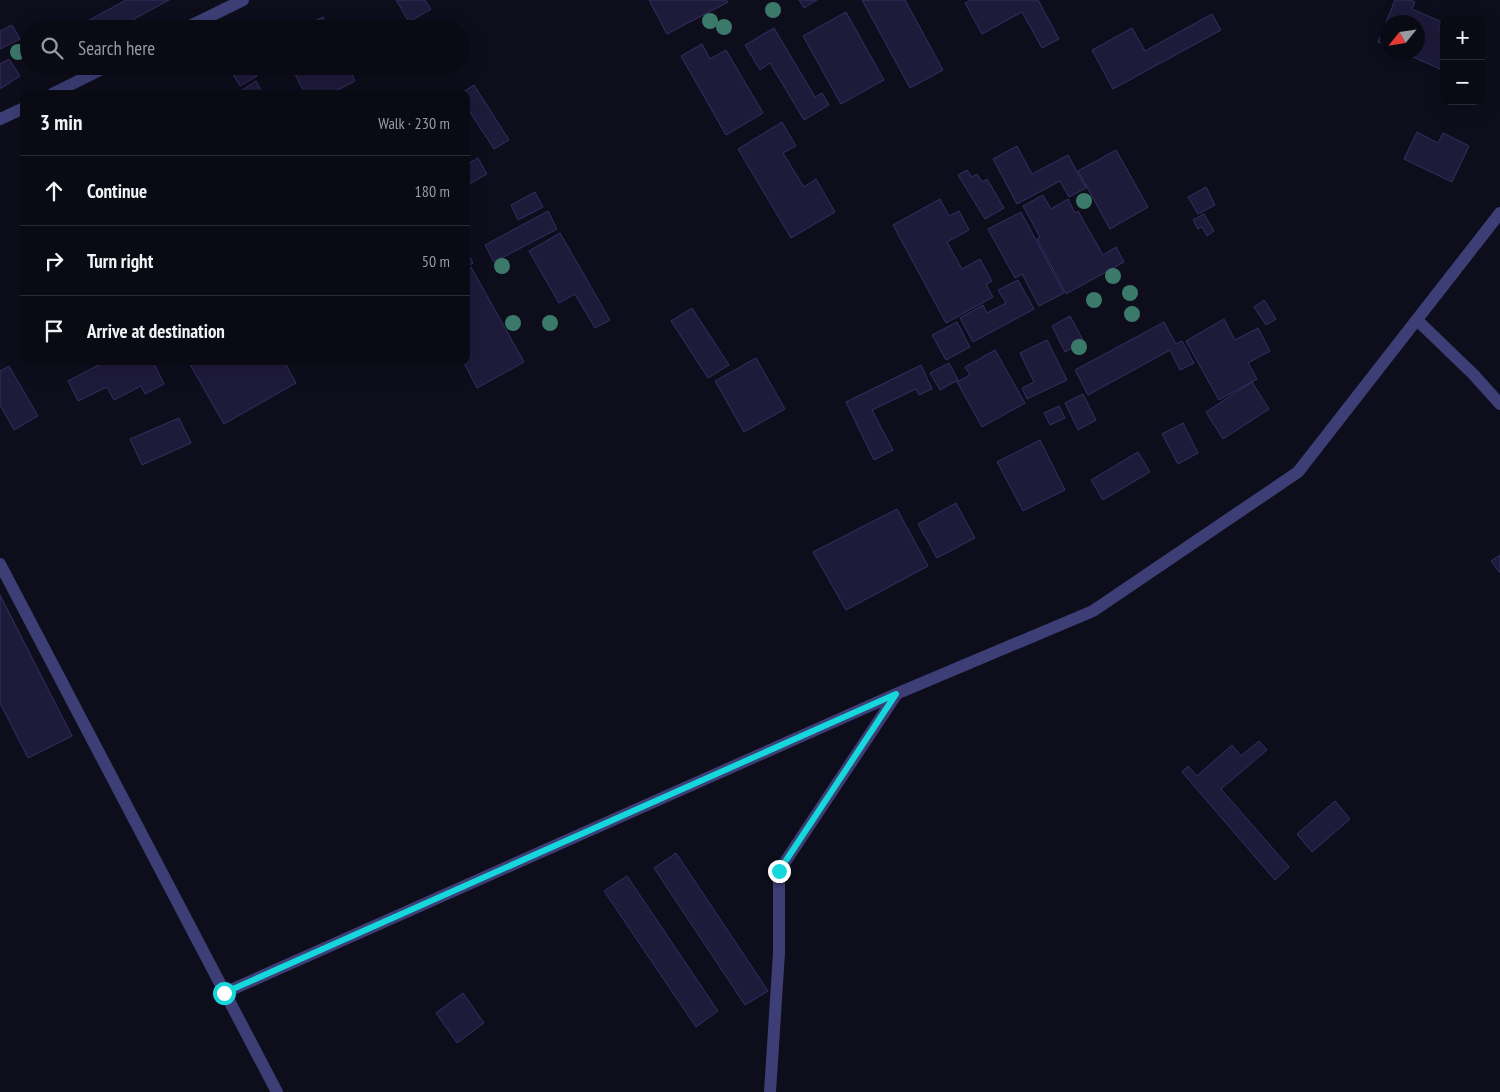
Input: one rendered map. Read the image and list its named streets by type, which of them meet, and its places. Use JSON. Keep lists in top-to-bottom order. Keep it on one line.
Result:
{"north":"bottom left","page":{"map_buttons":["+","−"],"search":"Search here","heading":["3 min","Walk · 230 m"],"list":[["Continue","180 m"],["Turn right","50 m"],"Arrive at destination"]}}
